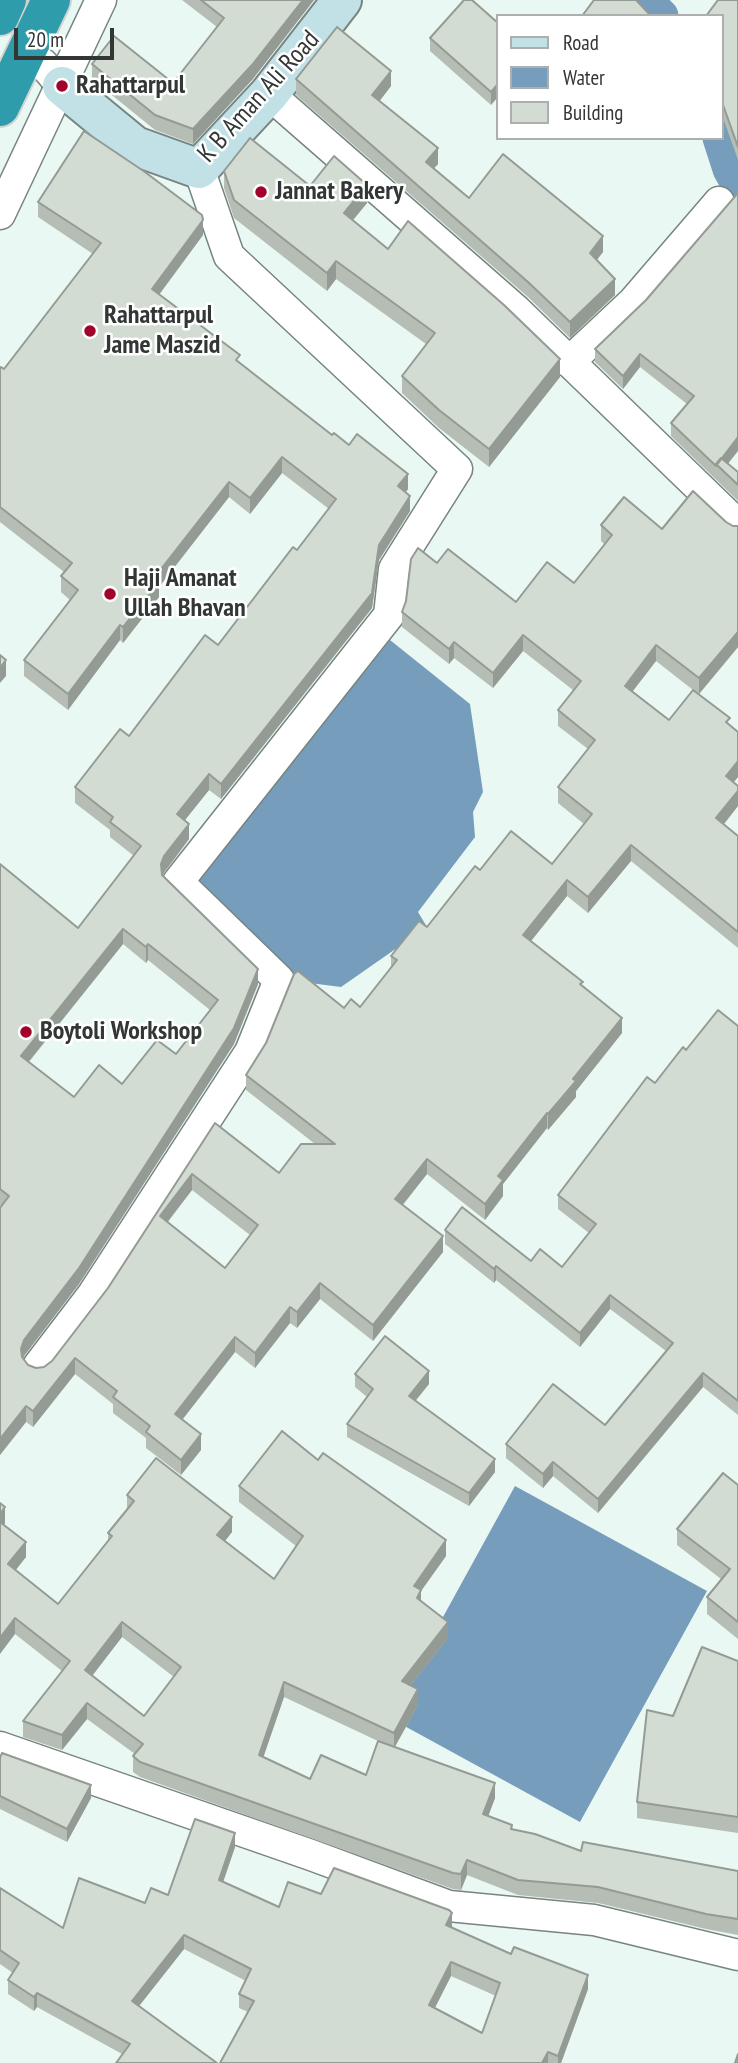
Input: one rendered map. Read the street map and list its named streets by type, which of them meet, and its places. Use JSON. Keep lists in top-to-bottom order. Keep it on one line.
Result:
{"streets":{"street":["K B Aman Ali Road"]},"places":["Rahattarpul","Jannat Bakery","Rahattarpul Jame Maszid","Haji Amanat Ullah Bhavan","Boytoli Workshop"],"legend":["Road","Water","Building"],"scale_bar":"20 m"}
